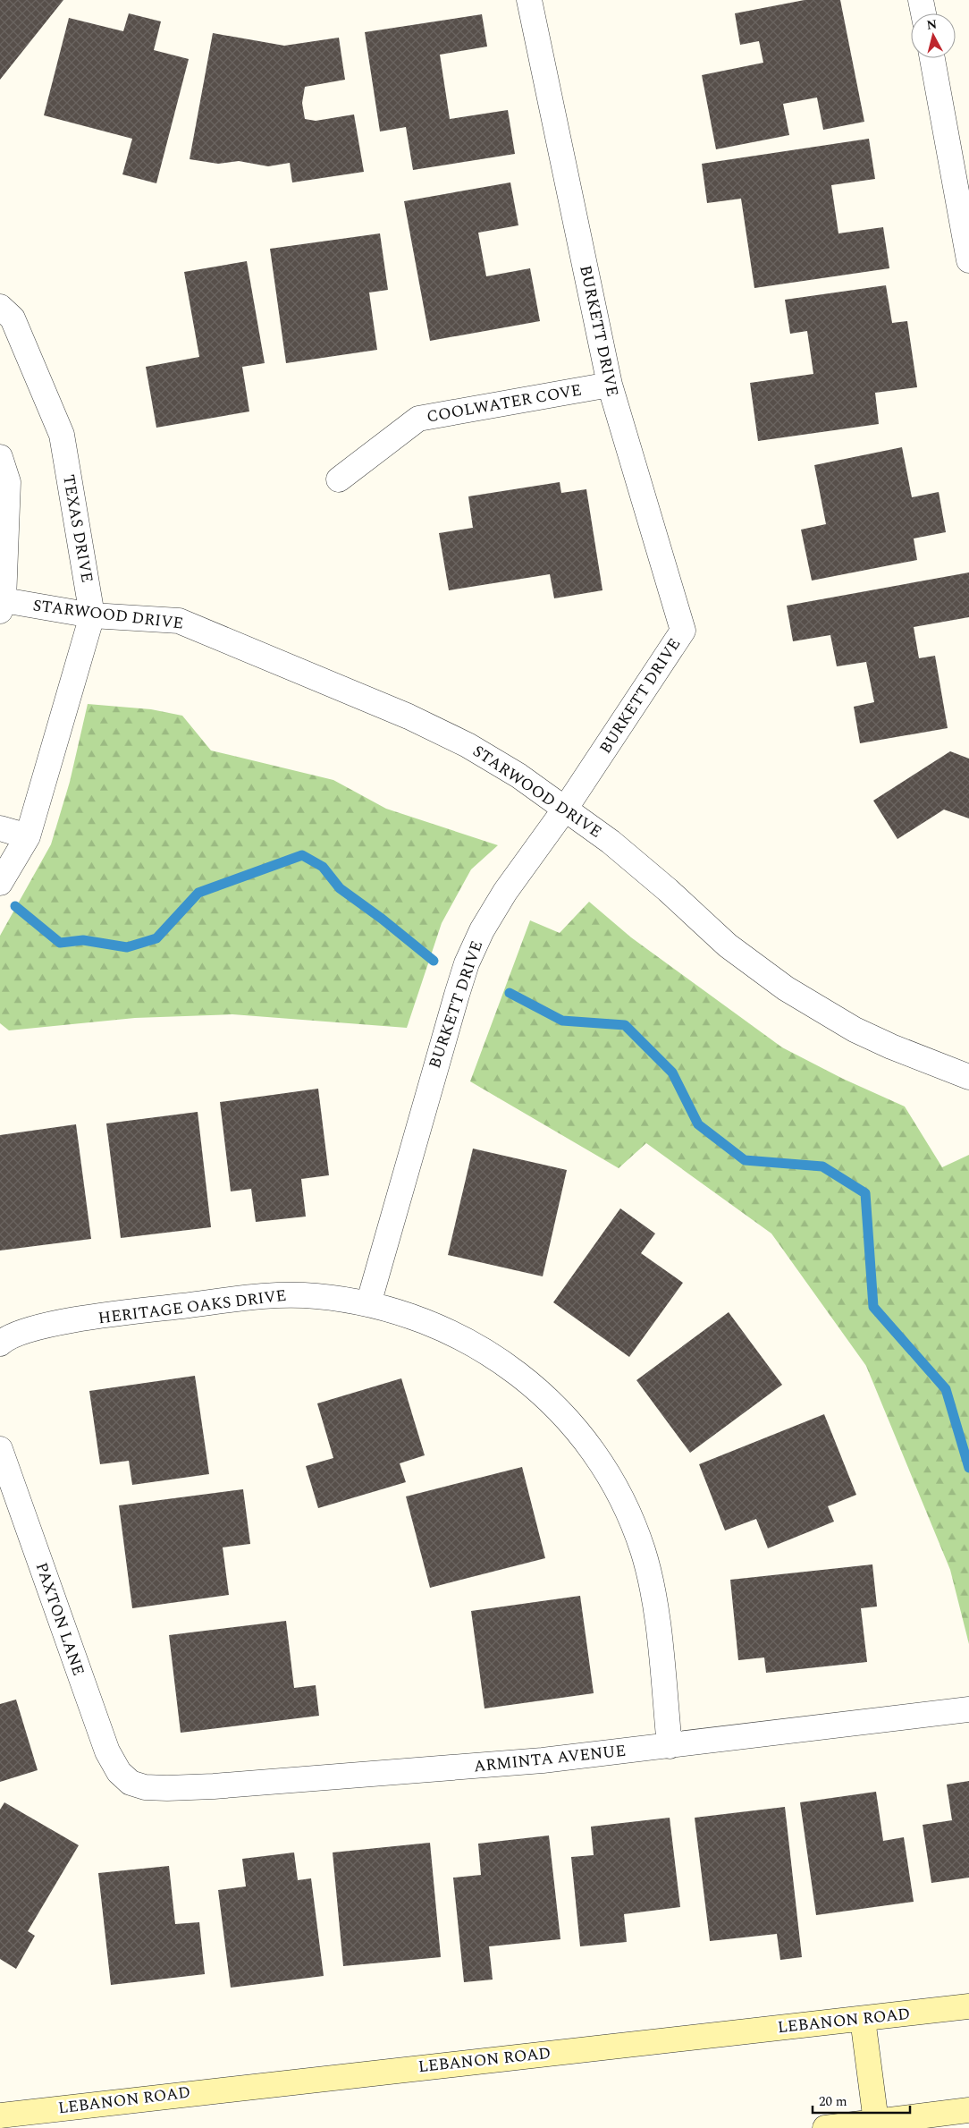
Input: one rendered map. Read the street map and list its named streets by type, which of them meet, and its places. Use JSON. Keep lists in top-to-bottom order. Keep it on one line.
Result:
{"streets":{"main road":["LEBANON ROAD"],"street":["BURKETT DRIVE","COOLWATER COVE","TEXAS DRIVE","STARWOOD DRIVE","HERITAGE OAKS DRIVE","PAXTON LANE","ARMINTA AVENUE"]},"crossings":[["BURKETT DRIVE","COOLWATER COVE"],["BURKETT DRIVE","STARWOOD DRIVE"],["BURKETT DRIVE","HERITAGE OAKS DRIVE"],["TEXAS DRIVE","STARWOOD DRIVE"],["HERITAGE OAKS DRIVE","ARMINTA AVENUE"],["PAXTON LANE","ARMINTA AVENUE"]],"scale_bar":"20 m","north":"top"}
